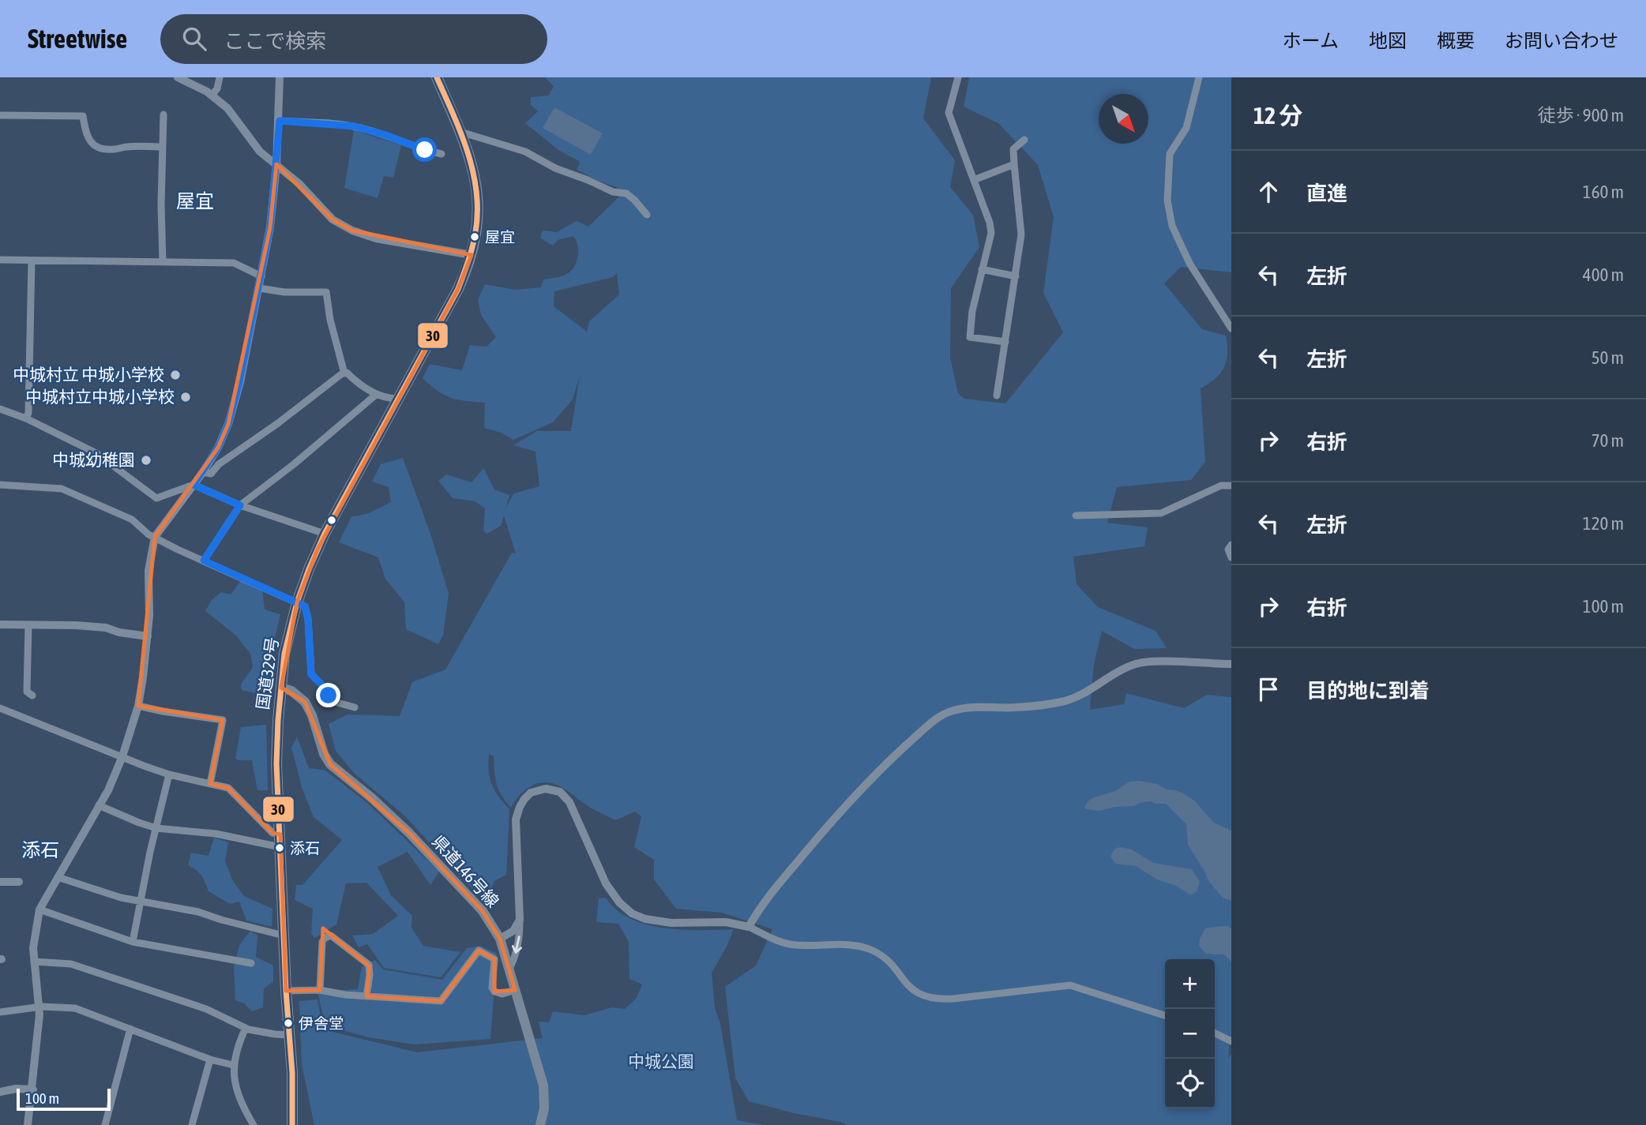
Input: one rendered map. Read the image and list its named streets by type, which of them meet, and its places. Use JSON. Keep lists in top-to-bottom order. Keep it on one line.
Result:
{"streets":{"highway":["国道329号"],"main road":["県道146号線"]},"crossings":[["国道329号","県道146号線"]],"districts":["屋宜","添石"],"parks":["中城公園"],"places":["屋宜","中城村立 中城小学校","中城村立中城小学校","中城幼稚園","添石","伊舎堂"],"lines":["transit line 30"],"scale_bar":"100 m","north":"bottom right","page":{"header":"Streetwise","search":"ここで検索","nav":["ホーム","地図","概要","お問い合わせ"],"heading":["12 分","徒歩 · 900 m"],"list":[["直進","160 m"],["左折","400 m"],["左折","50 m"],["右折","70 m"],["左折","120 m"],["右折","100 m"],"目的地に到着"],"map_buttons":["+","−"],"scale":"100 m"}}
